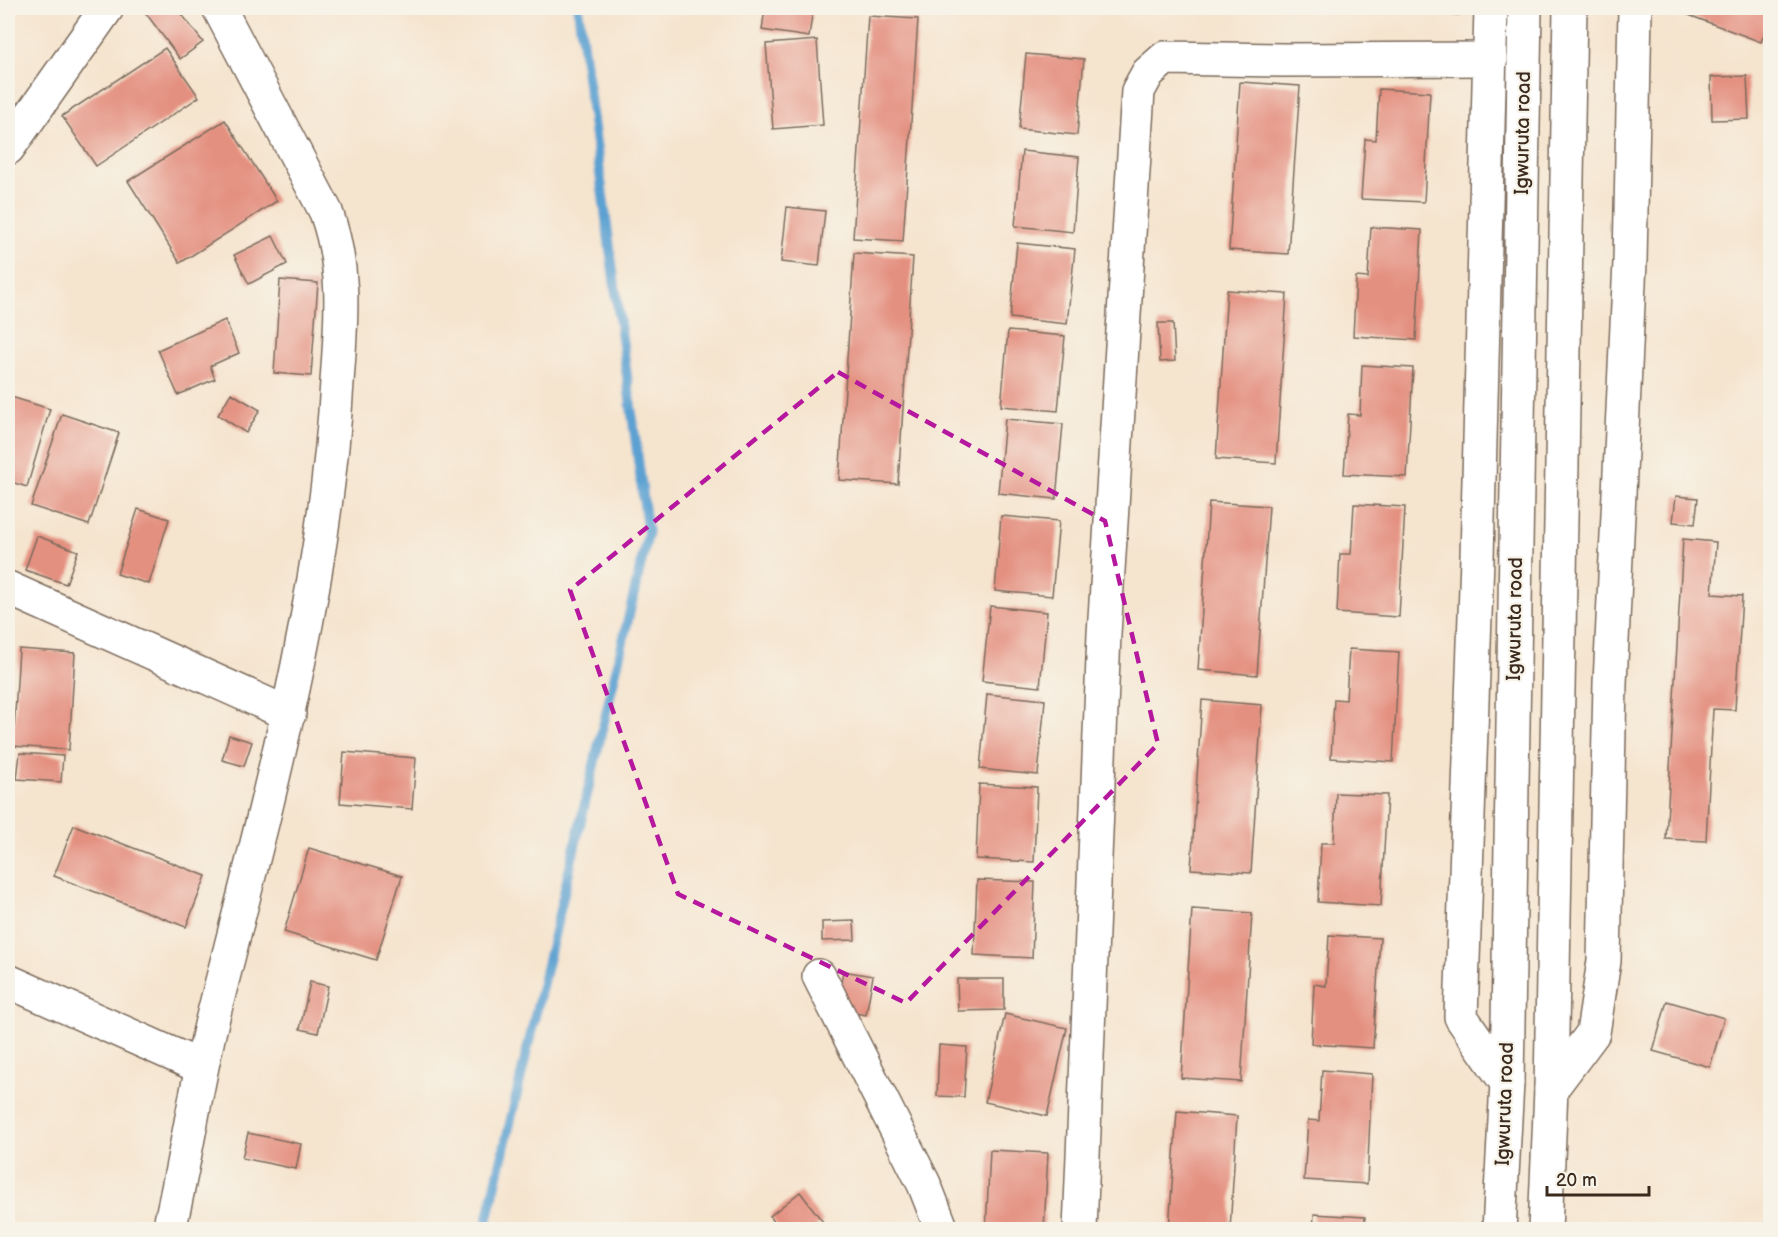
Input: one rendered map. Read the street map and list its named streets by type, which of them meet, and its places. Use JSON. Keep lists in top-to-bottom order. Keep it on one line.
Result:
{"streets":{"street":["Igwuruta road"]},"scale_bar":"20 m"}
